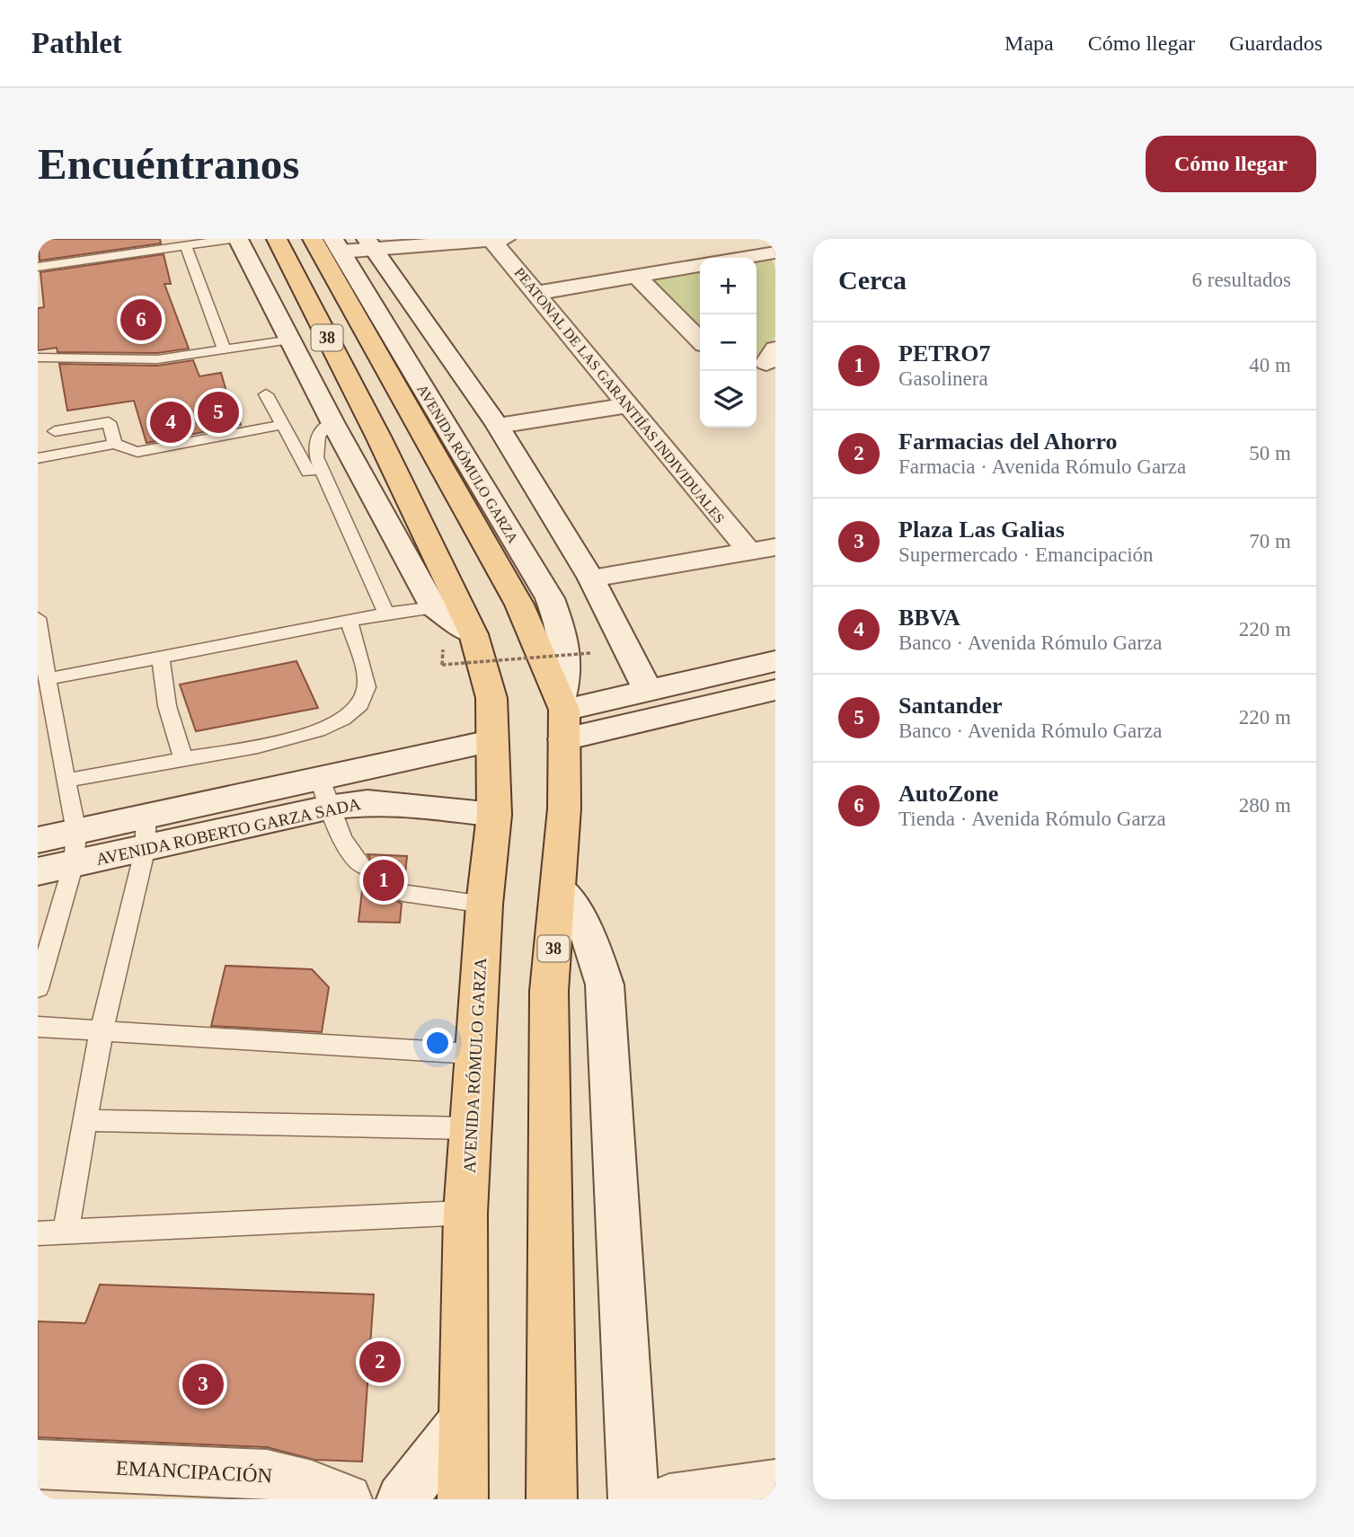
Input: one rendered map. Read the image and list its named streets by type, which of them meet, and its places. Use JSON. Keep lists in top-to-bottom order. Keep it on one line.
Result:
{"streets":{"main road":["38","AVENIDA RÓMULO GARZA"],"street":["PEATONAL DE LAS GARANTIÍAS INDIVIDUALES","AVENIDA ROBERTO GARZA SADA","EMANCIPACIÓN"]},"crossings":[["AVENIDA RÓMULO GARZA","AVENIDA ROBERTO GARZA SADA"]],"page":{"header":"Pathlet","nav":["Mapa","Cómo llegar","Guardados"],"buttons":"Cómo llegar","title":"Encuéntranos","heading":["Cerca","6 resultados"],"map_buttons":["+","−"],"pins":["6","5","4","1","2","3"],"list":[{"mark":"1","name":"PETRO7","note":"Gasolinera","value":"40 m"},{"mark":"2","name":"Farmacias del Ahorro","note":"Farmacia · Avenida Rómulo Garza","value":"50 m"},{"mark":"3","name":"Plaza Las Galias","note":"Supermercado · Emancipación","value":"70 m"},{"mark":"4","name":"BBVA","note":"Banco · Avenida Rómulo Garza","value":"220 m"},{"mark":"5","name":"Santander","note":"Banco · Avenida Rómulo Garza","value":"220 m"},{"mark":"6","name":"AutoZone","note":"Tienda · Avenida Rómulo Garza","value":"280 m"}]}}
